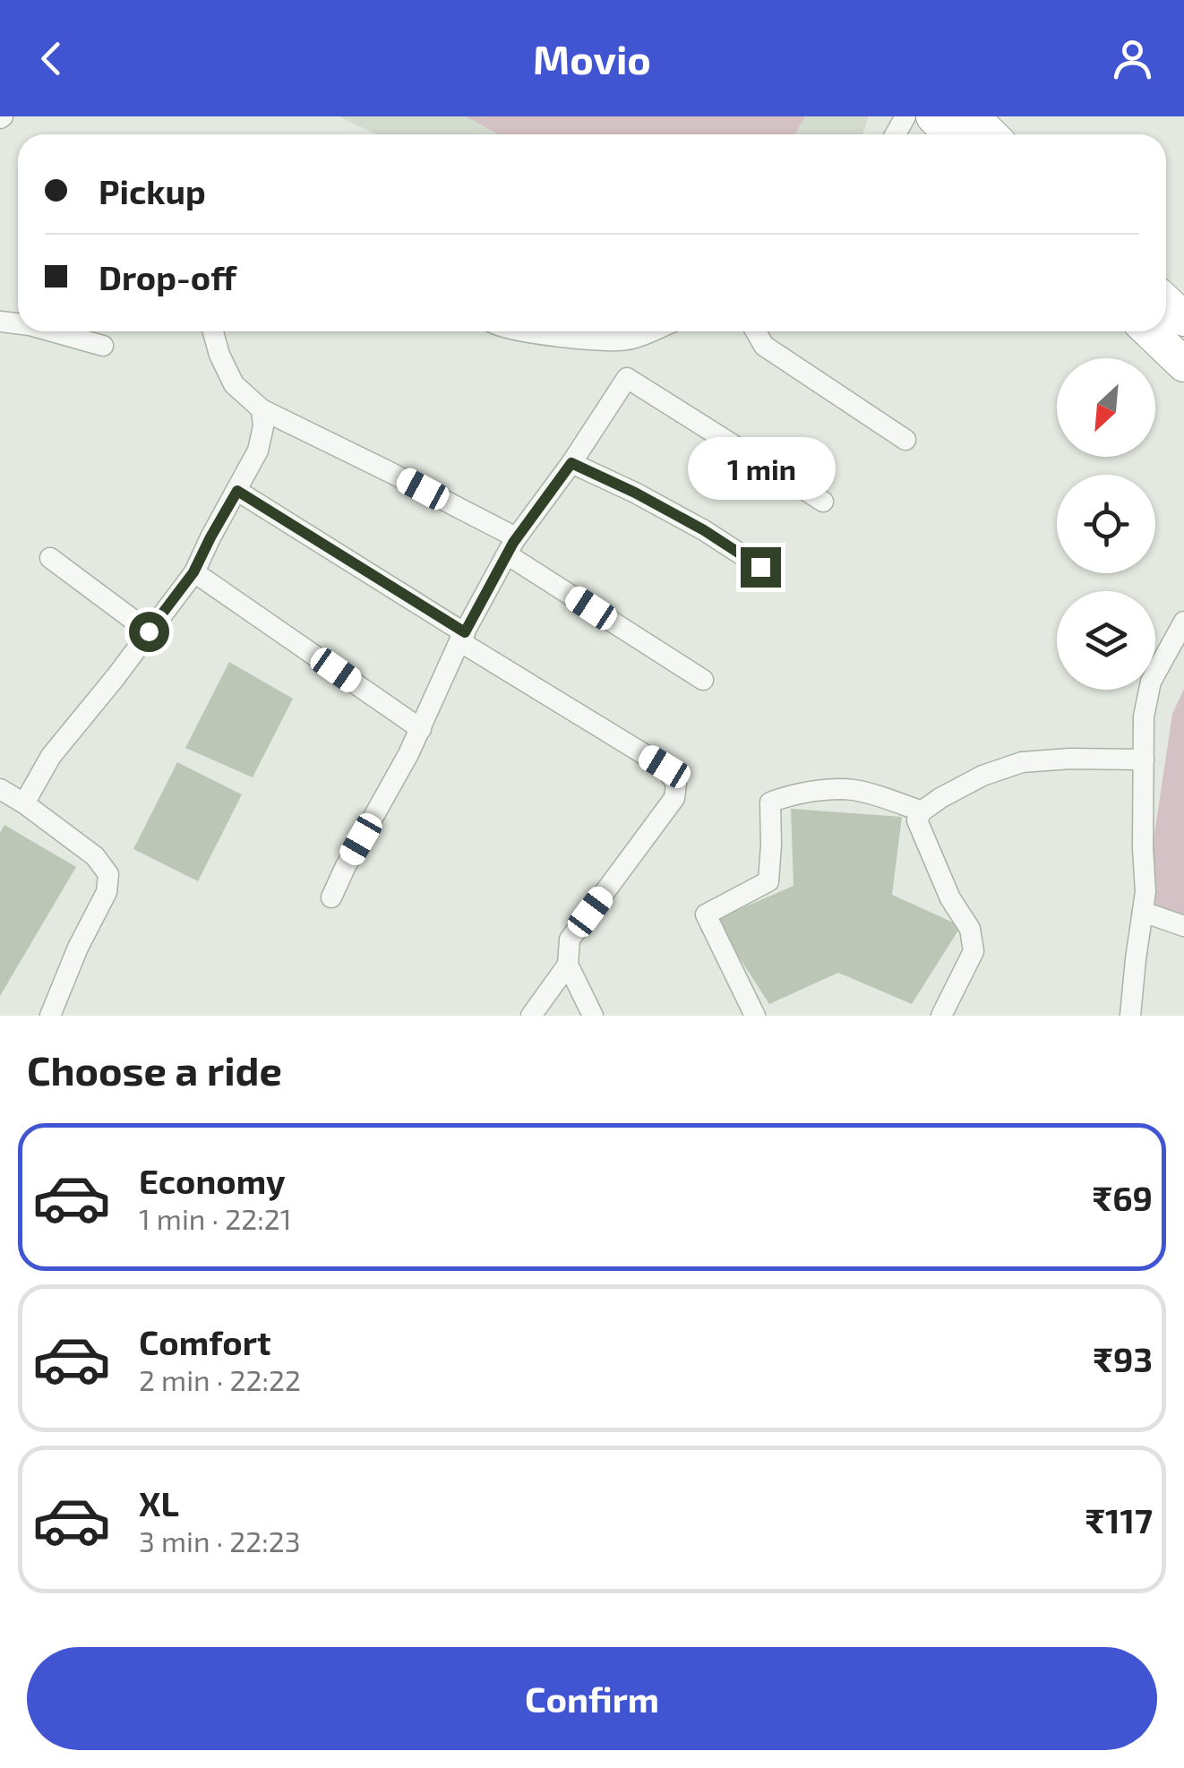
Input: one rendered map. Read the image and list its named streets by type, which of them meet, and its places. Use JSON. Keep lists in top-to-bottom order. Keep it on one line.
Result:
{"north":"bottom left","page":{"header":"Movio","banner":["Pickup","Drop-off"],"bubble":"1 min","heading":"Choose a ride","list":[{"name":"Economy","note":"1 min · 22:21","value":"₹69"},{"name":"Comfort","note":"2 min · 22:22","value":"₹93"},{"name":"XL","note":"3 min · 22:23","value":"₹117"}],"buttons":"Confirm"}}
